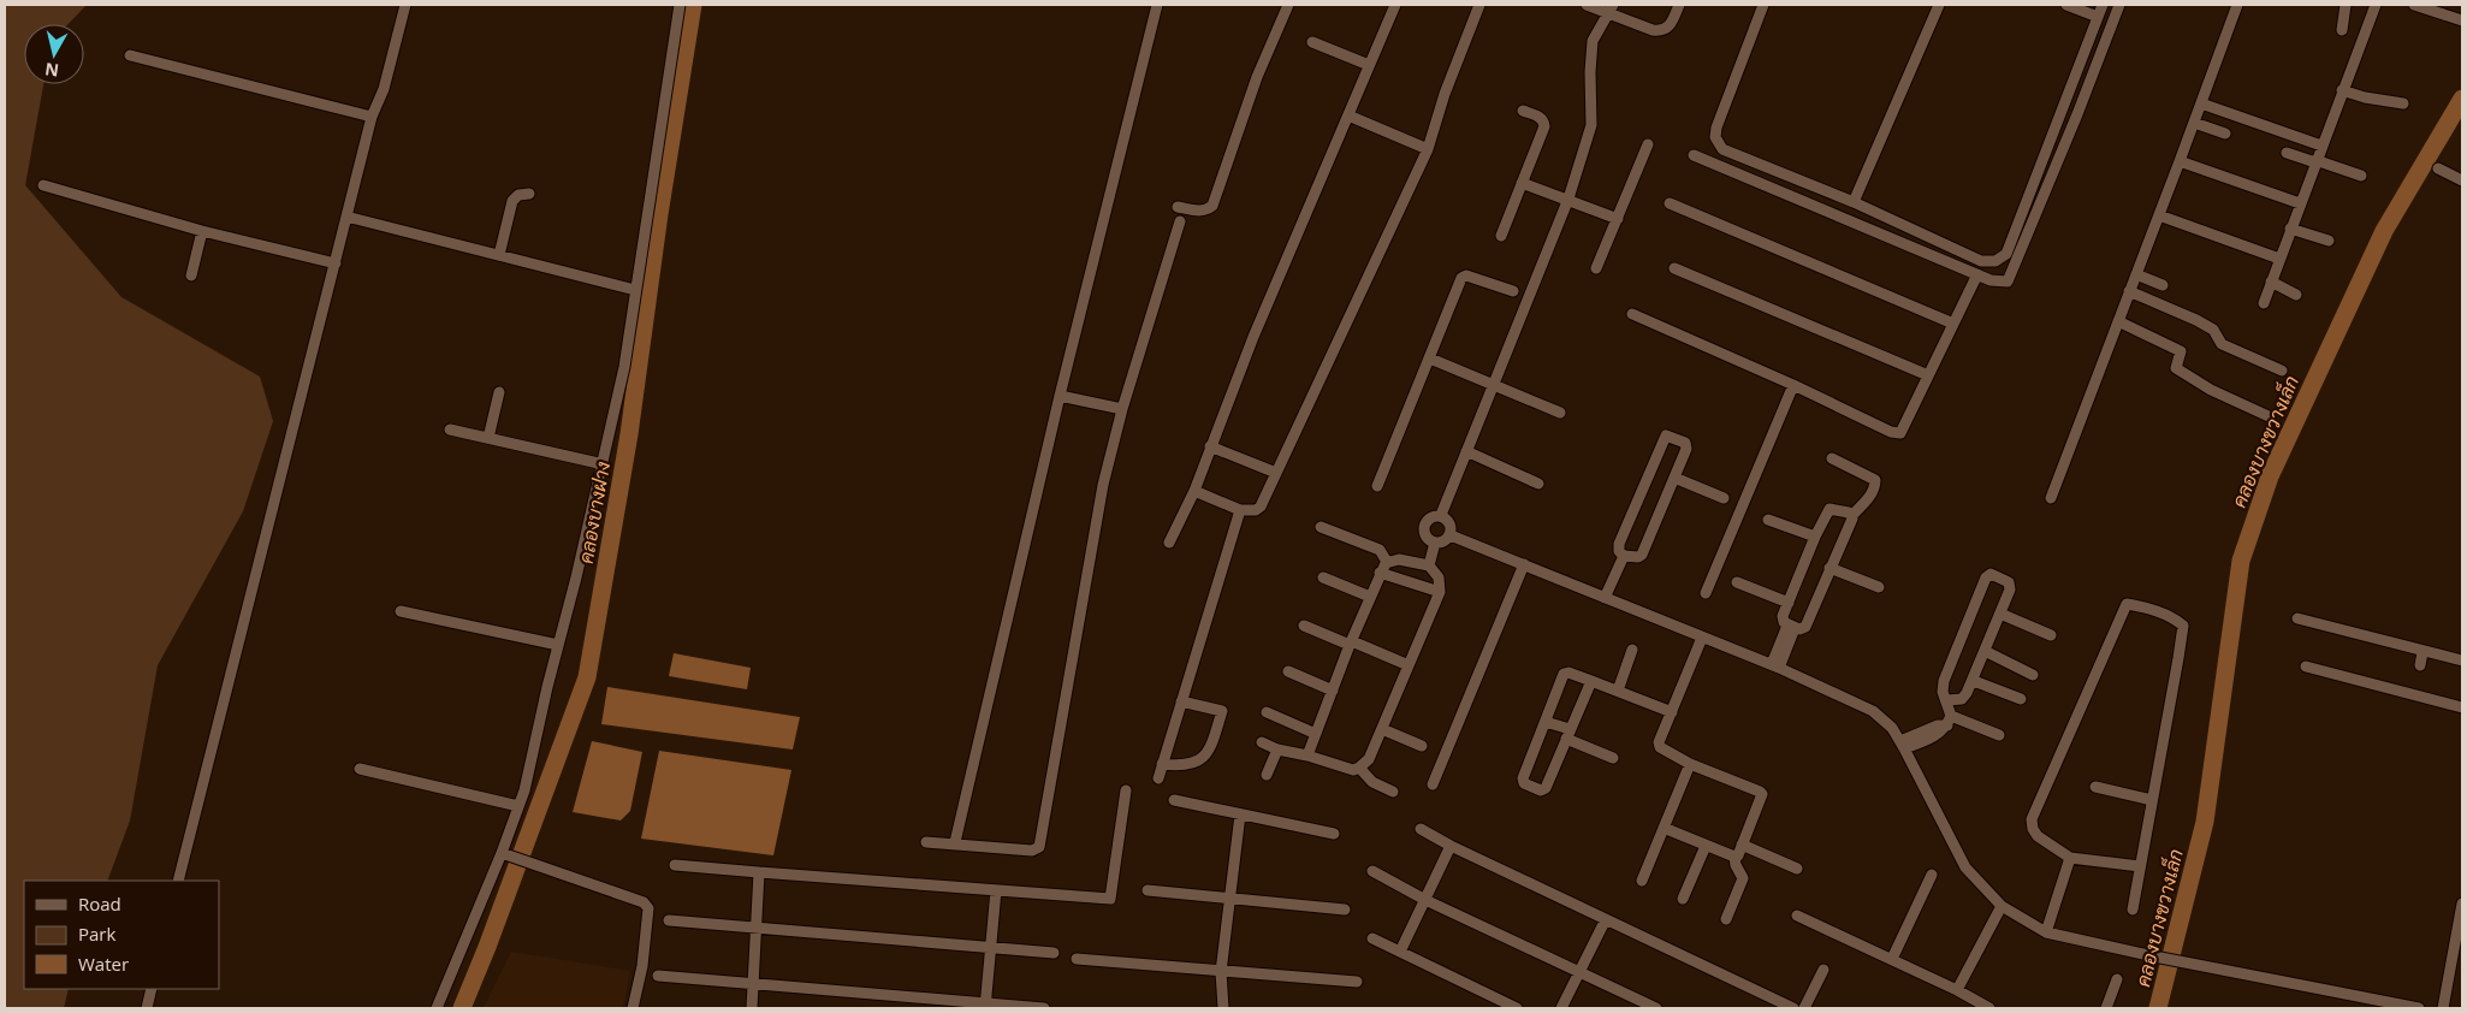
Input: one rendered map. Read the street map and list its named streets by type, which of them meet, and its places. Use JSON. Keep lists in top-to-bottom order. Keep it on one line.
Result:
{"water":["คลองบางขวางเล็ก","คลองบางฝาง"],"legend":["Road","Park","Water"],"north":"bottom"}
